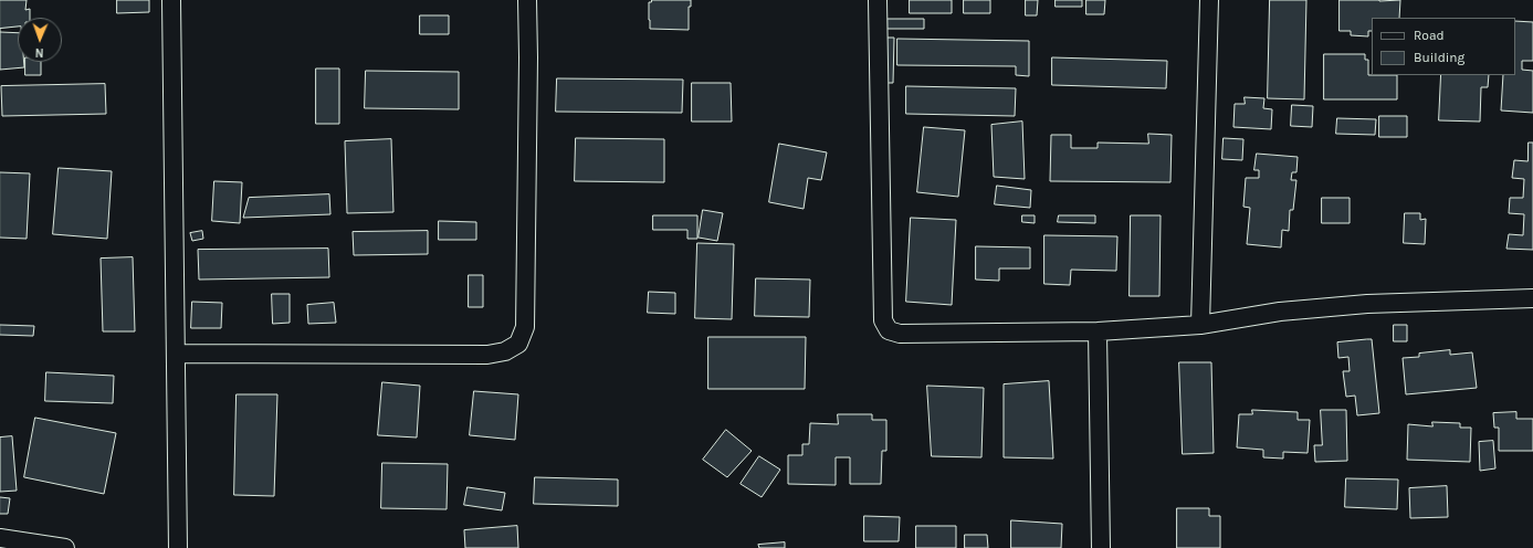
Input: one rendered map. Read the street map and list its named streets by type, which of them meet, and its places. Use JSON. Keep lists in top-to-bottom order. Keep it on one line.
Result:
{"legend":["Road","Building"],"north":"bottom"}
